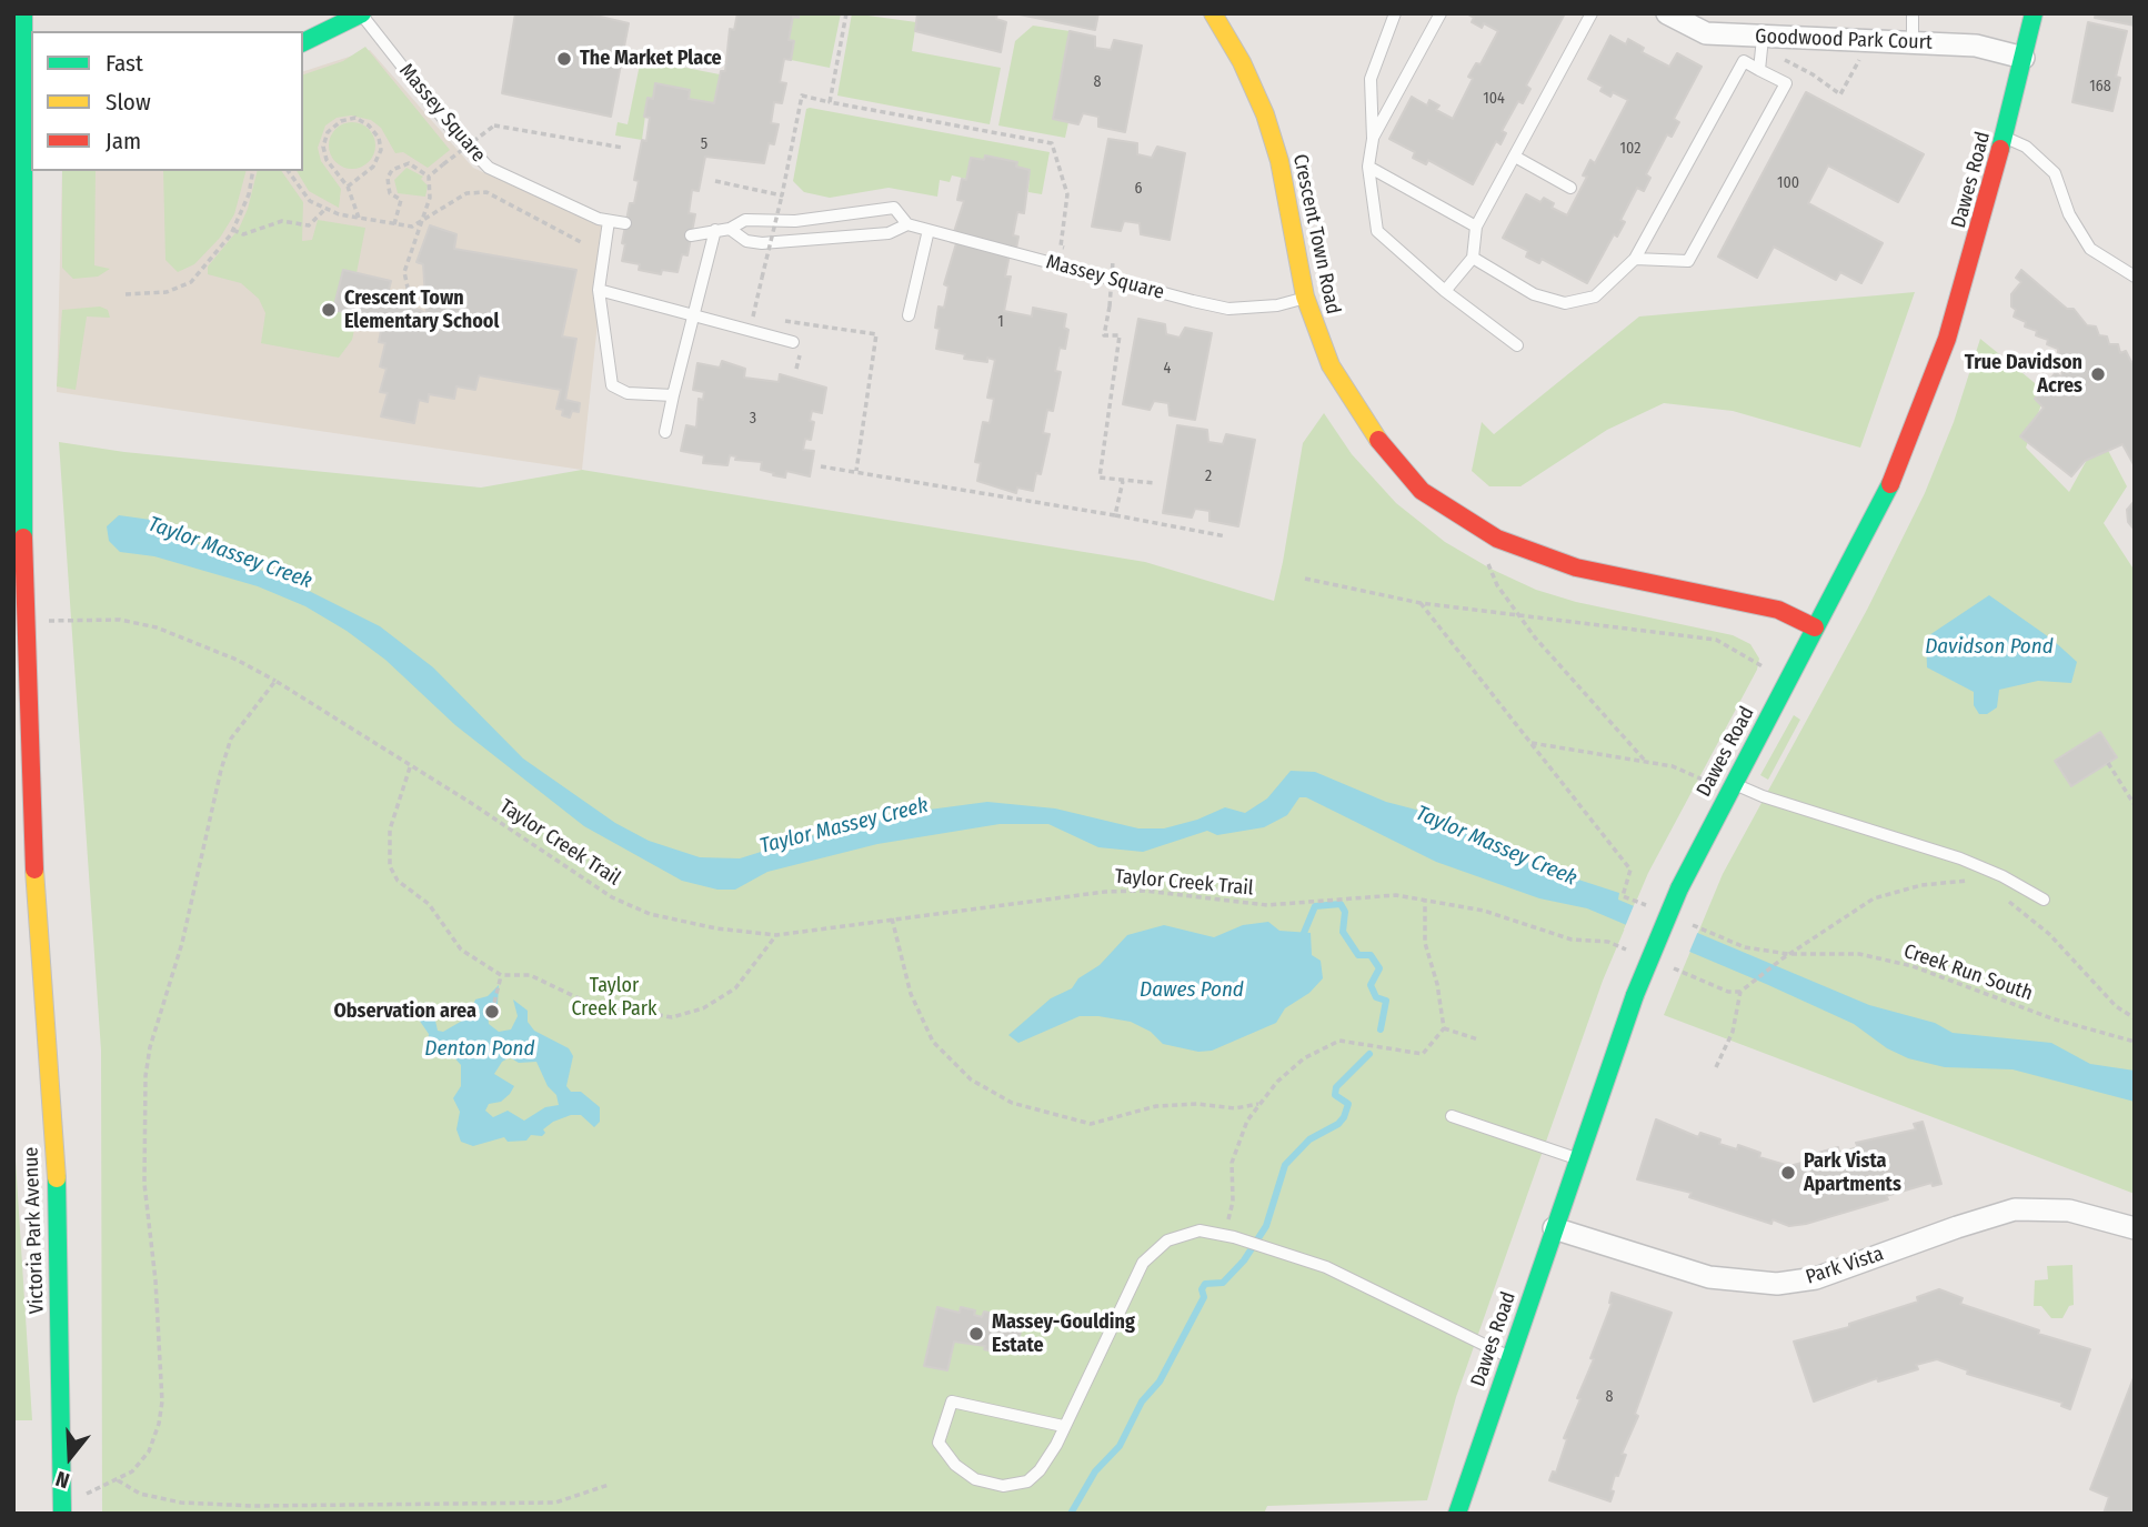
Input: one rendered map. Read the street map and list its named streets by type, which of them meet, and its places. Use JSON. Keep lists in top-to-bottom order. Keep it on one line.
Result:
{"streets":{"street":["Goodwood Park Court","Dawes Road","Crescent Town Road","Victoria Park Avenue","Park Vista"],"lane":["Massey Square"],"path":["Taylor Creek Trail","Creek Run South"]},"crossings":[["Goodwood Park Court","Dawes Road"],["Massey Square","Crescent Town Road"],["Dawes Road","Crescent Town Road"],["Dawes Road","Park Vista"]],"water":["Taylor Massey Creek","Davidson Pond","Dawes Pond","Denton Pond"],"parks":["Taylor Creek Park"],"places":["The Market Place","Crescent Town Elementary School","True Davidson Acres","Observation area","Park Vista Apartments","Massey-Goulding Estate"],"house_numbers":["8","168","104","5","102","100","6","1","4","3","2","8"],"legend":["Fast","Slow","Jam"],"north":"bottom"}
